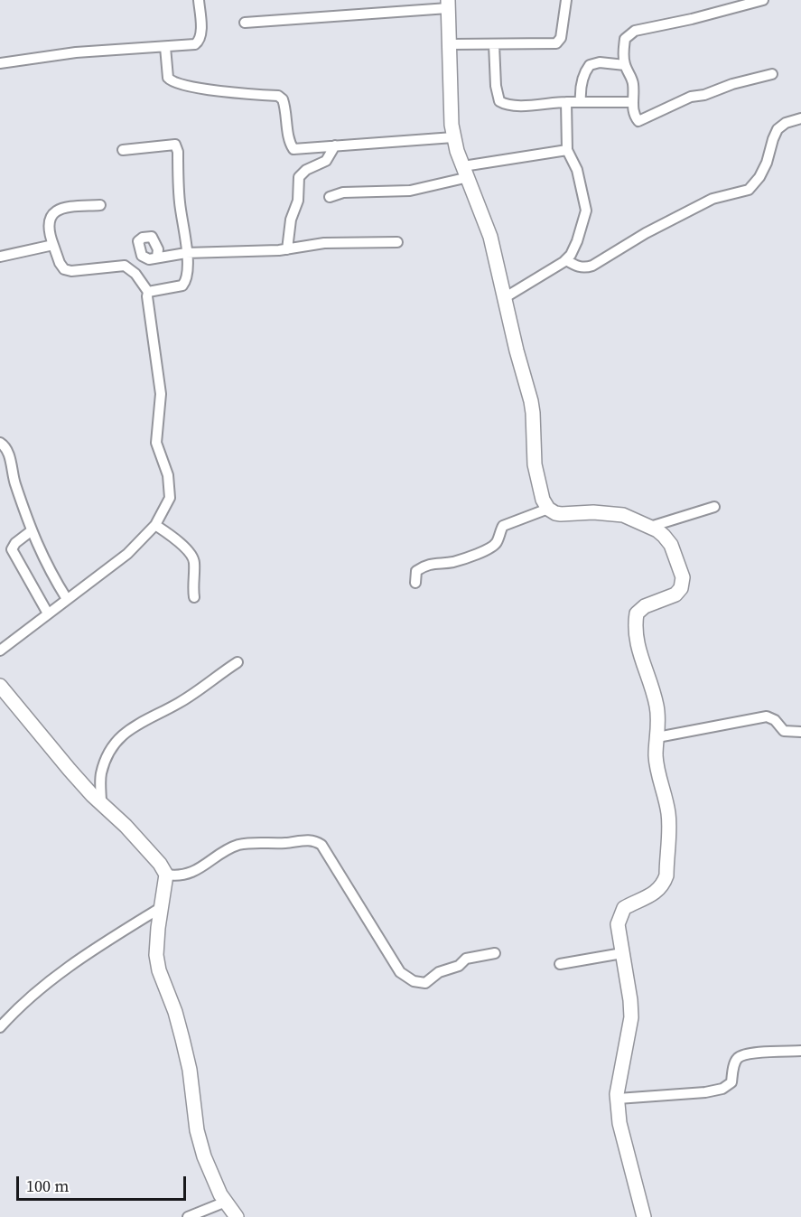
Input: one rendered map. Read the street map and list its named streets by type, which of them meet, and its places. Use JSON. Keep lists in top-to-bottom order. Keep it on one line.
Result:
{"scale_bar":"100 m"}
